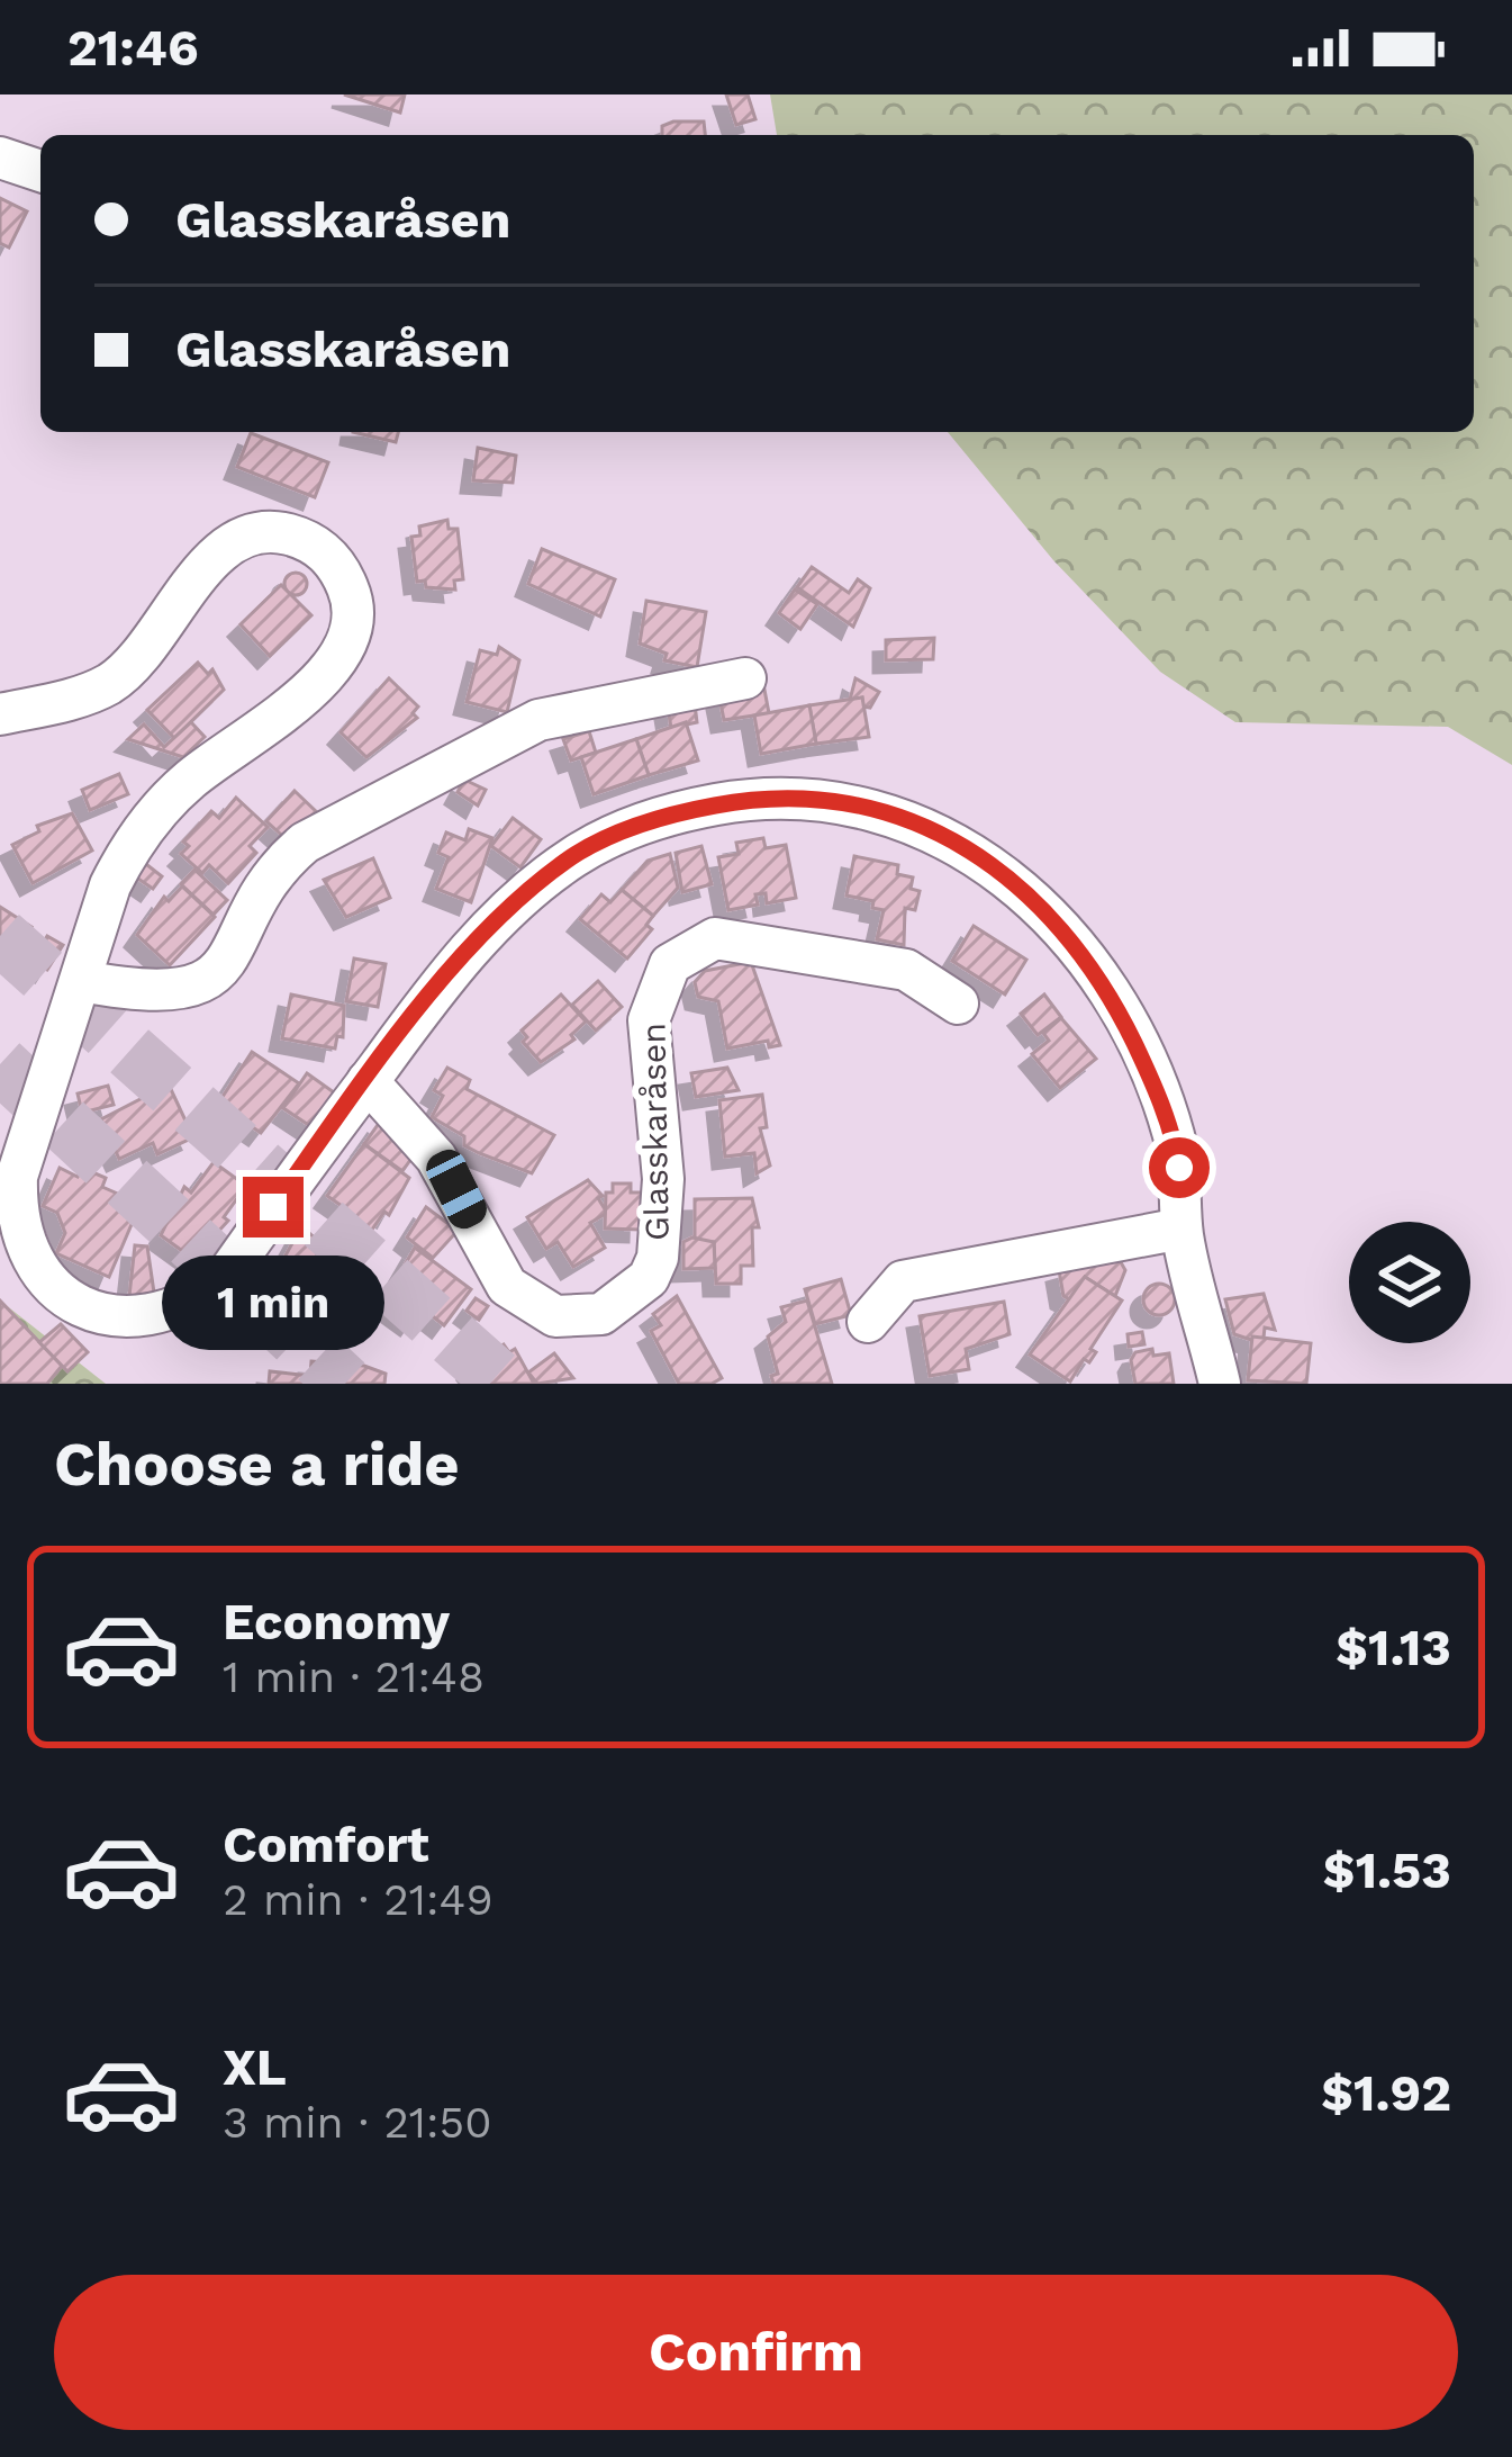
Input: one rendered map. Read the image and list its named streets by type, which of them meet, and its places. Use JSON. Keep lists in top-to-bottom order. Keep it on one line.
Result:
{"streets":{"street":["Glasskaråsen"]},"page":{"status":"21:46","banner":["Glasskaråsen","Glasskaråsen"],"bubble":"1 min","heading":"Choose a ride","list":[{"name":"Economy","note":"1 min · 21:48","value":"$1.13"},{"name":"Comfort","note":"2 min · 21:49","value":"$1.53"},{"name":"XL","note":"3 min · 21:50","value":"$1.92"}],"buttons":"Confirm"}}
